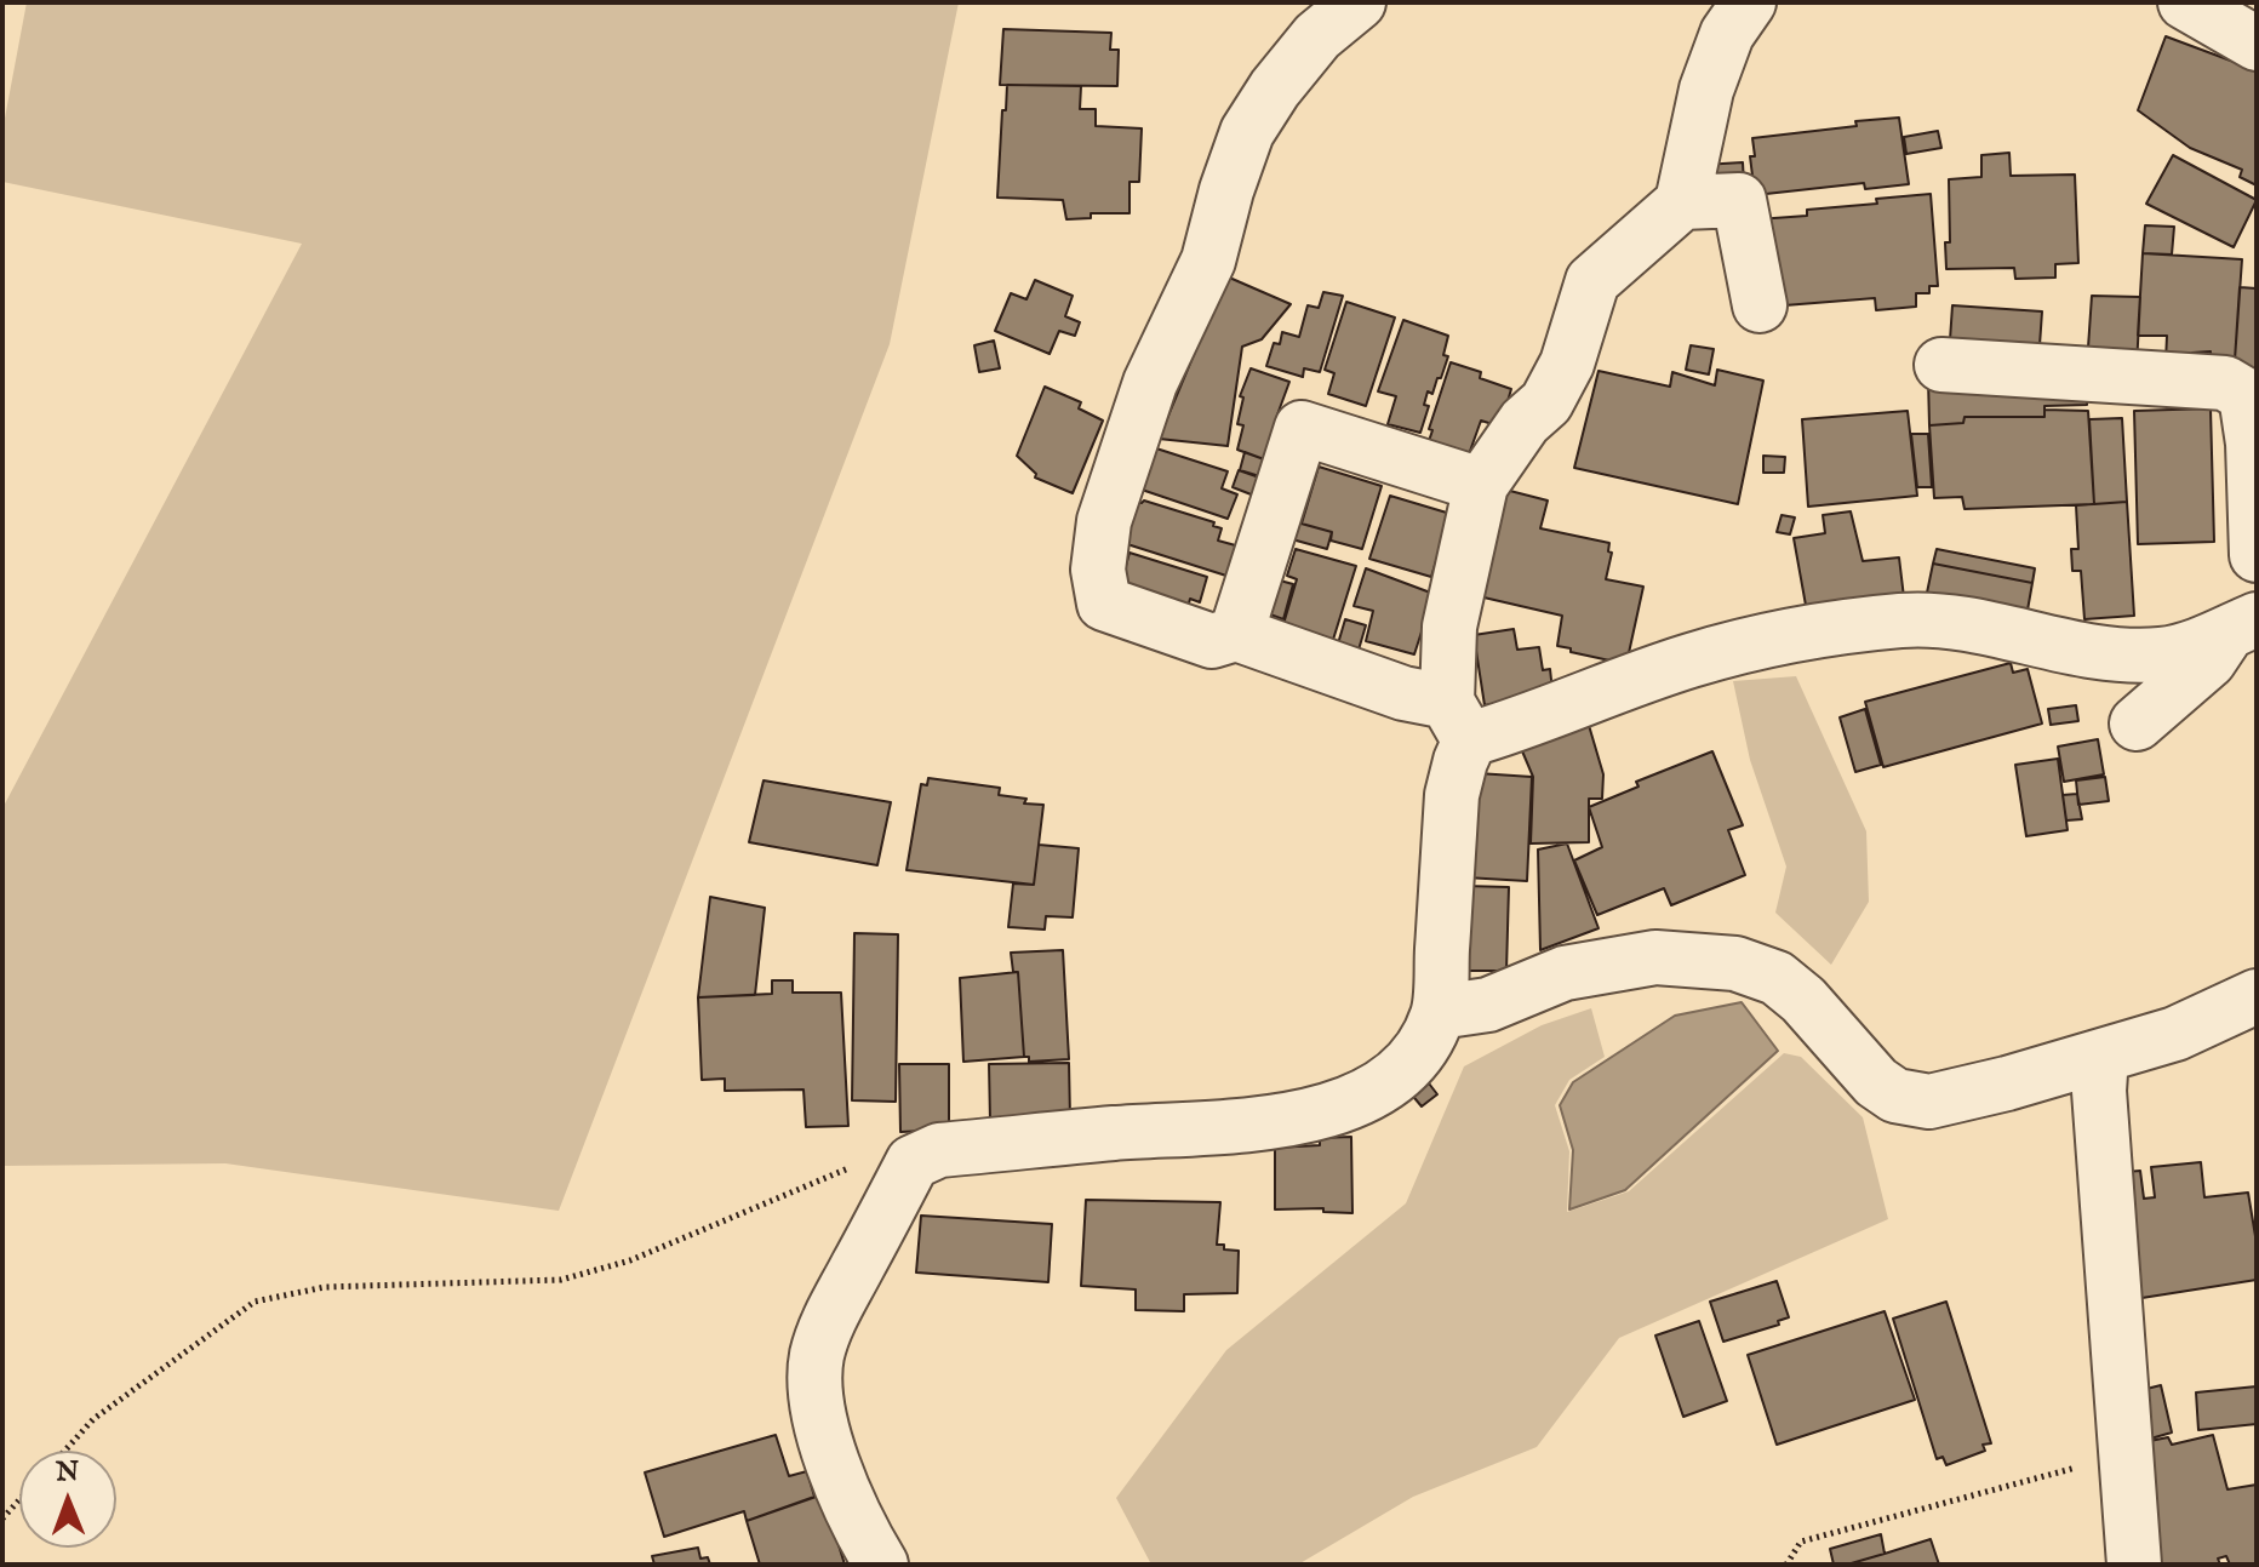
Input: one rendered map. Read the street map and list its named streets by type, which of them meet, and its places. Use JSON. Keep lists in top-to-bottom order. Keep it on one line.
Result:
{"north":"top"}
